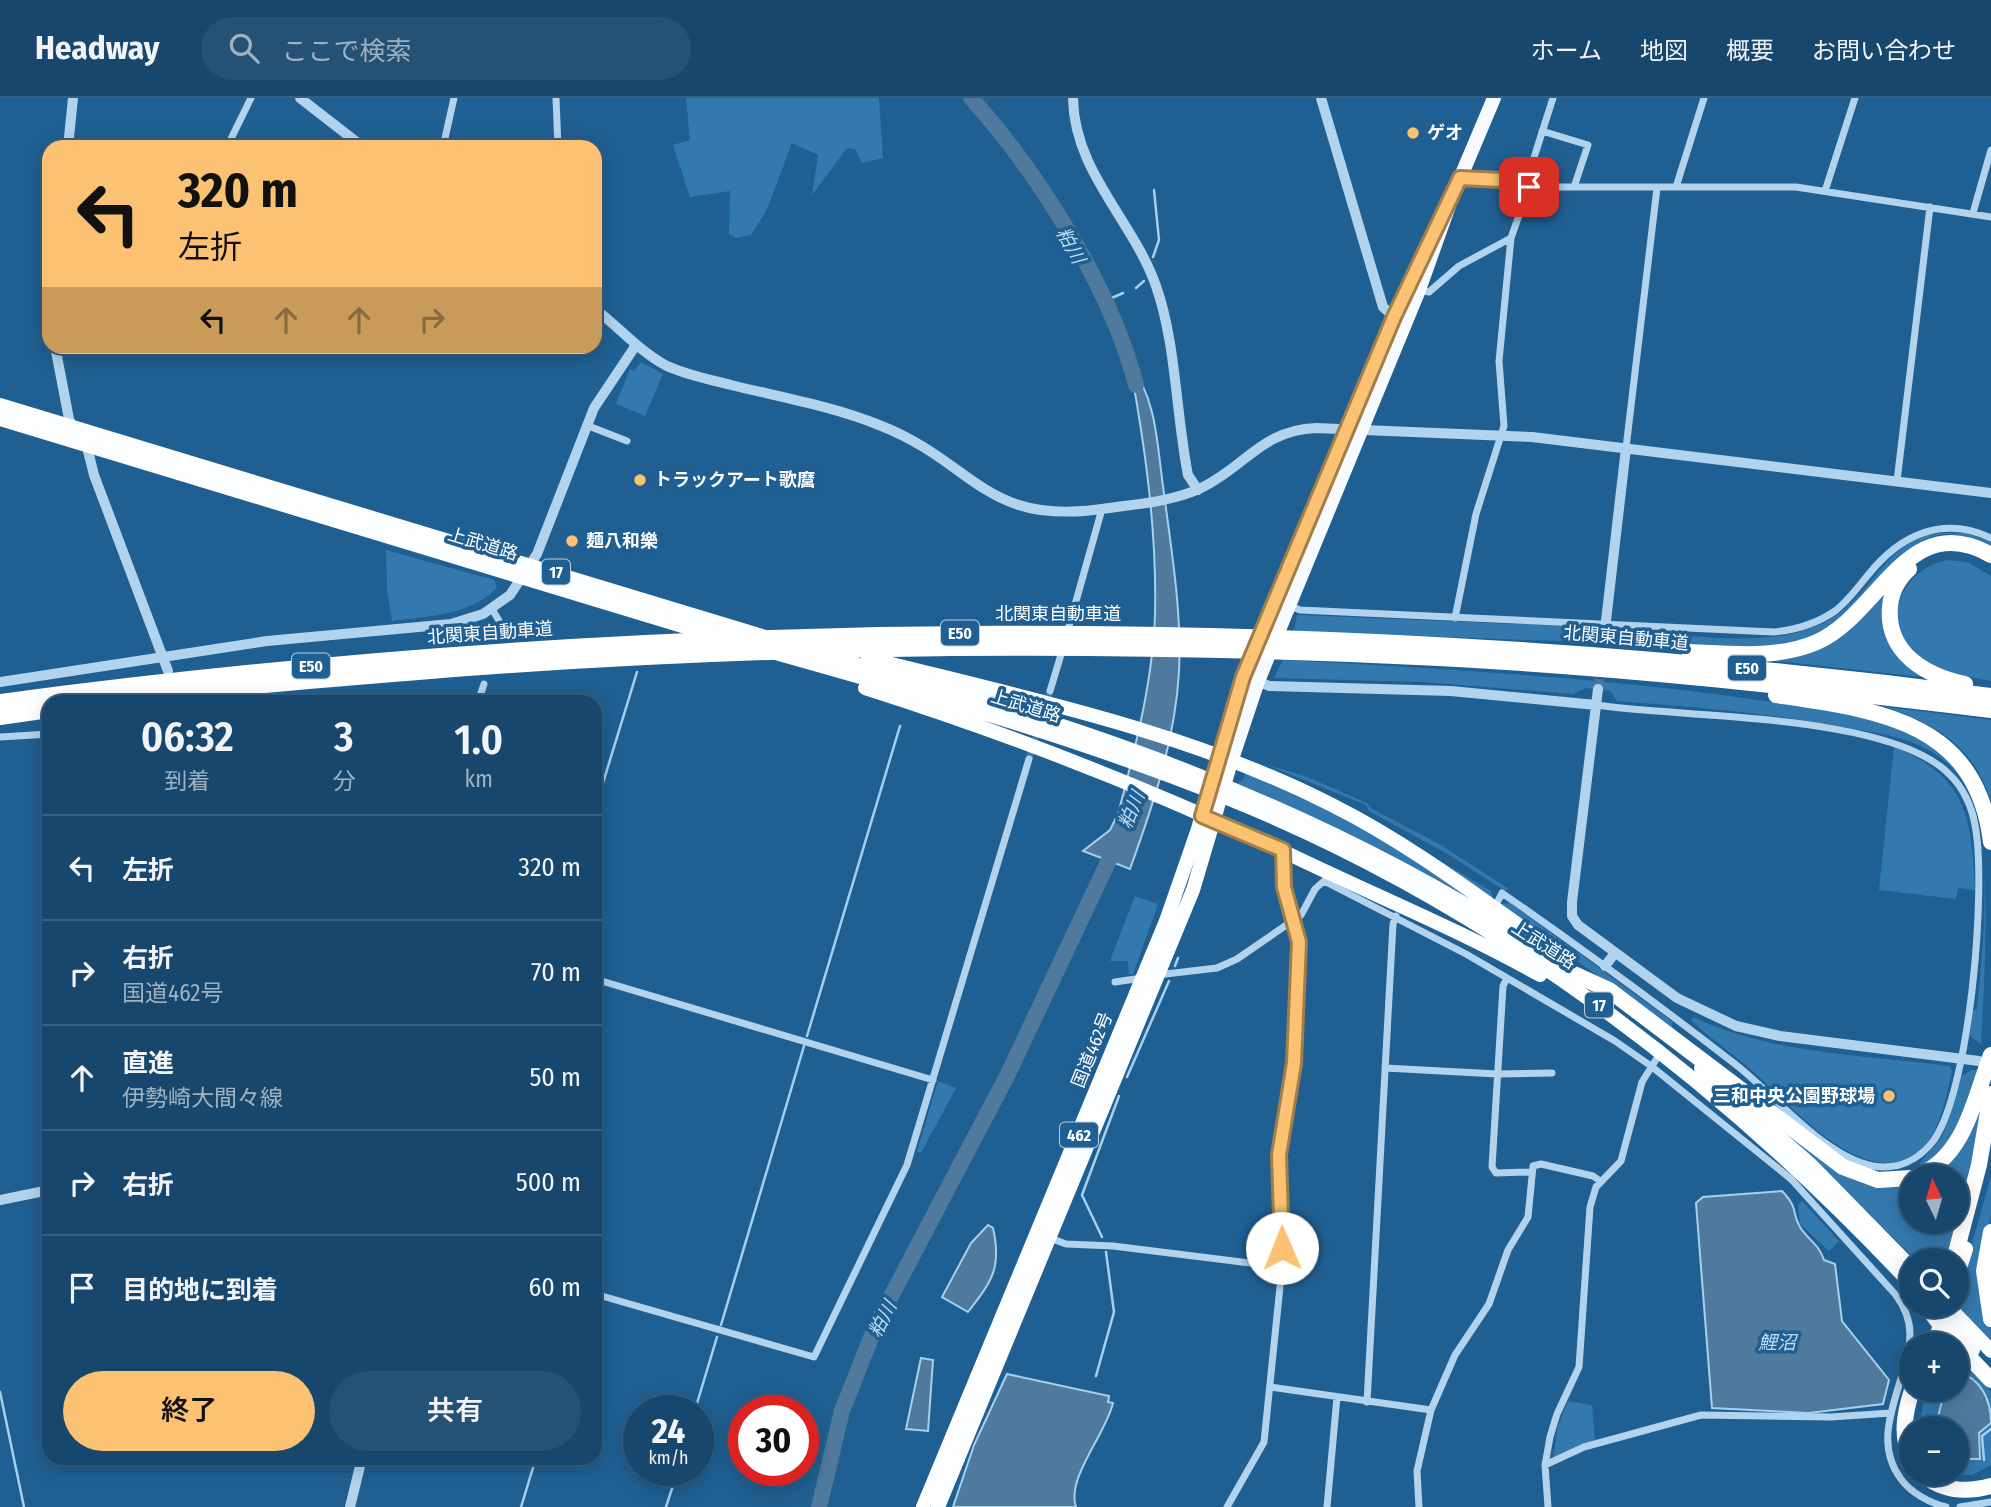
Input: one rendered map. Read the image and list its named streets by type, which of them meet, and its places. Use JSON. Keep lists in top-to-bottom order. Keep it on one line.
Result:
{"streets":{"highway":["上武道路","17","北関東自動車道","E50","国道462号","462"]},"water":["粕川","鯉沼"],"places":["ゲオ","トラックアート歌麿","麺八和樂","三和中央公園野球場"],"north":"top","page":{"header":"Headway","search":"ここで検索","nav":["ホーム","地図","概要","お問い合わせ"],"turn":["320 m","左折"],"eta":["06:32","到着","3","分","1.0","km"],"list":[{"name":"左折","value":"320 m"},{"name":"右折","note":"国道462号","value":"70 m"},{"name":"直進","note":"伊勢崎大間々線","value":"50 m"},{"name":"右折","value":"500 m"},{"name":"目的地に到着","value":"60 m"}],"map_buttons":["+","−"],"buttons":["終了","共有"],"speed":"24 km/h","limit":"30"}}
